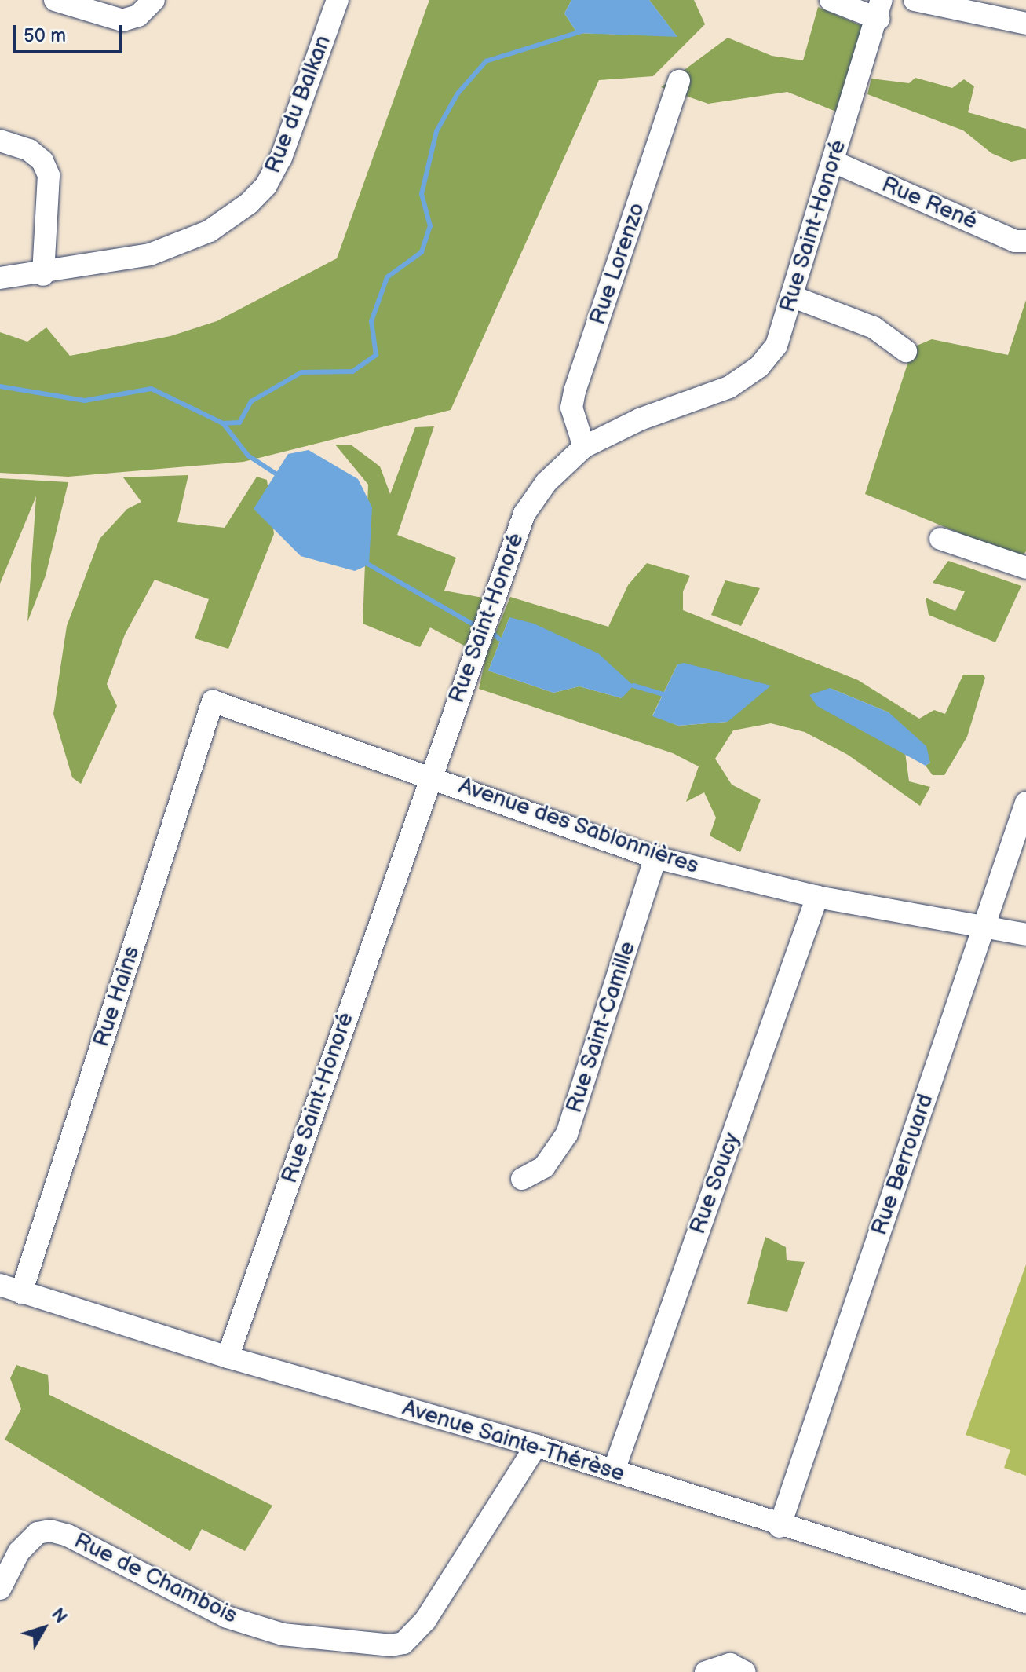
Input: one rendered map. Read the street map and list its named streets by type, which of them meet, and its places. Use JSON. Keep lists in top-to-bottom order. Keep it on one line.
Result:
{"streets":{"street":["Rue du Balkan","Rue René","Rue Saint-Honoré","Rue Lorenzo","Avenue des Sablonnières","Rue Hains","Rue Saint-Camille","Rue Berrouard","Rue Soucy","Avenue Sainte-Thérèse","Rue de Chambois"]},"crossings":[["Rue René","Rue Saint-Honoré"],["Rue Saint-Honoré","Rue Lorenzo"],["Rue Saint-Honoré","Avenue des Sablonnières"],["Rue Saint-Honoré","Avenue Sainte-Thérèse"],["Avenue des Sablonnières","Rue Hains"],["Avenue des Sablonnières","Rue Saint-Camille"],["Avenue des Sablonnières","Rue Berrouard"],["Avenue des Sablonnières","Rue Soucy"],["Rue Hains","Avenue Sainte-Thérèse"],["Rue Berrouard","Avenue Sainte-Thérèse"],["Rue Soucy","Avenue Sainte-Thérèse"],["Avenue Sainte-Thérèse","Rue de Chambois"]],"scale_bar":"50 m","north":"top right"}
